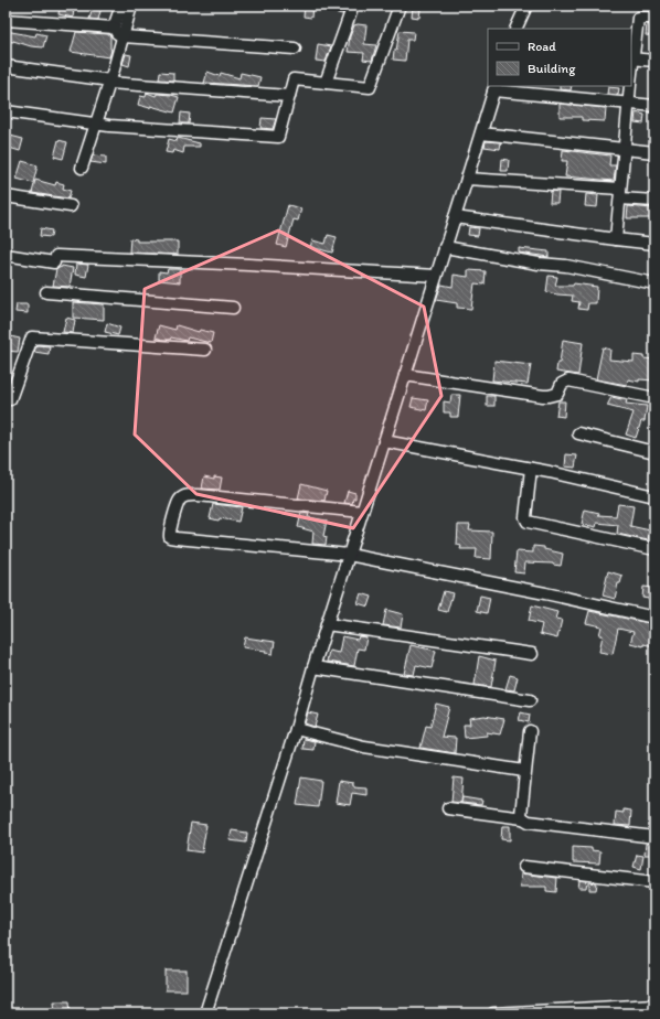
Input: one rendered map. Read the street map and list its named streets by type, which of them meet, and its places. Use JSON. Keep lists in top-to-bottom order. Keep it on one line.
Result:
{"legend":["Road","Building"]}
